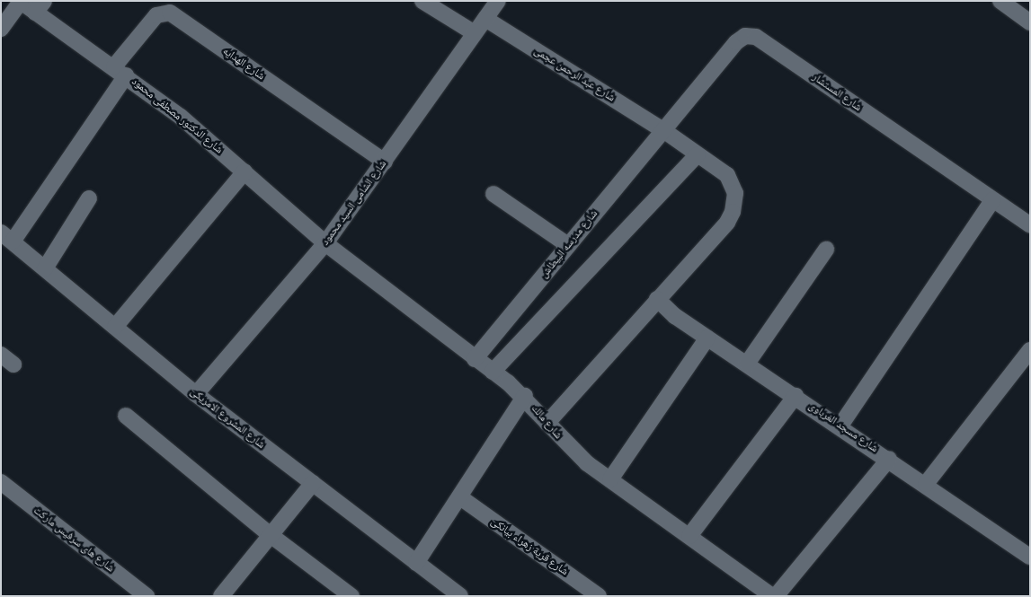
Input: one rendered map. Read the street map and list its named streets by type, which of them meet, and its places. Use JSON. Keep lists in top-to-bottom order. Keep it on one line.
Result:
{"streets":{"street":["شارع الهدايه","شارع عبد الرحمن عجمى","شارع المستشار","شارع الدكتور مصطفى محمود","شارع الشامى السيد محمود","شارع مدرسه البيطاش","شارع المشروع الامريكى","شارع مالك","شارع مسجد الغرباوى","شارع هاى سرفيس ماركت","شارع قرية زهراء بيانكى"]},"crossings":[["شارع الهدايه","شارع الدكتور مصطفى محمود"],["شارع الهدايه","شارع الشامى السيد محمود"],["شارع الهدايه","شارع المشروع الامريكى"],["شارع عبد الرحمن عجمى","شارع المستشار"],["شارع عبد الرحمن عجمى","شارع الشامى السيد محمود"],["شارع عبد الرحمن عجمى","شارع مدرسه البيطاش"],["شارع عبد الرحمن عجمى","شارع مسجد الغرباوى"],["شارع المستشار","شارع مدرسه البيطاش"],["شارع الدكتور مصطفى محمود","شارع الشامى السيد محمود"],["شارع الدكتور مصطفى محمود","شارع مالك"],["شارع الشامى السيد محمود","شارع المشروع الامريكى"],["شارع الشامى السيد محمود","شارع مالك"],["شارع مدرسه البيطاش","شارع مالك"]]}
